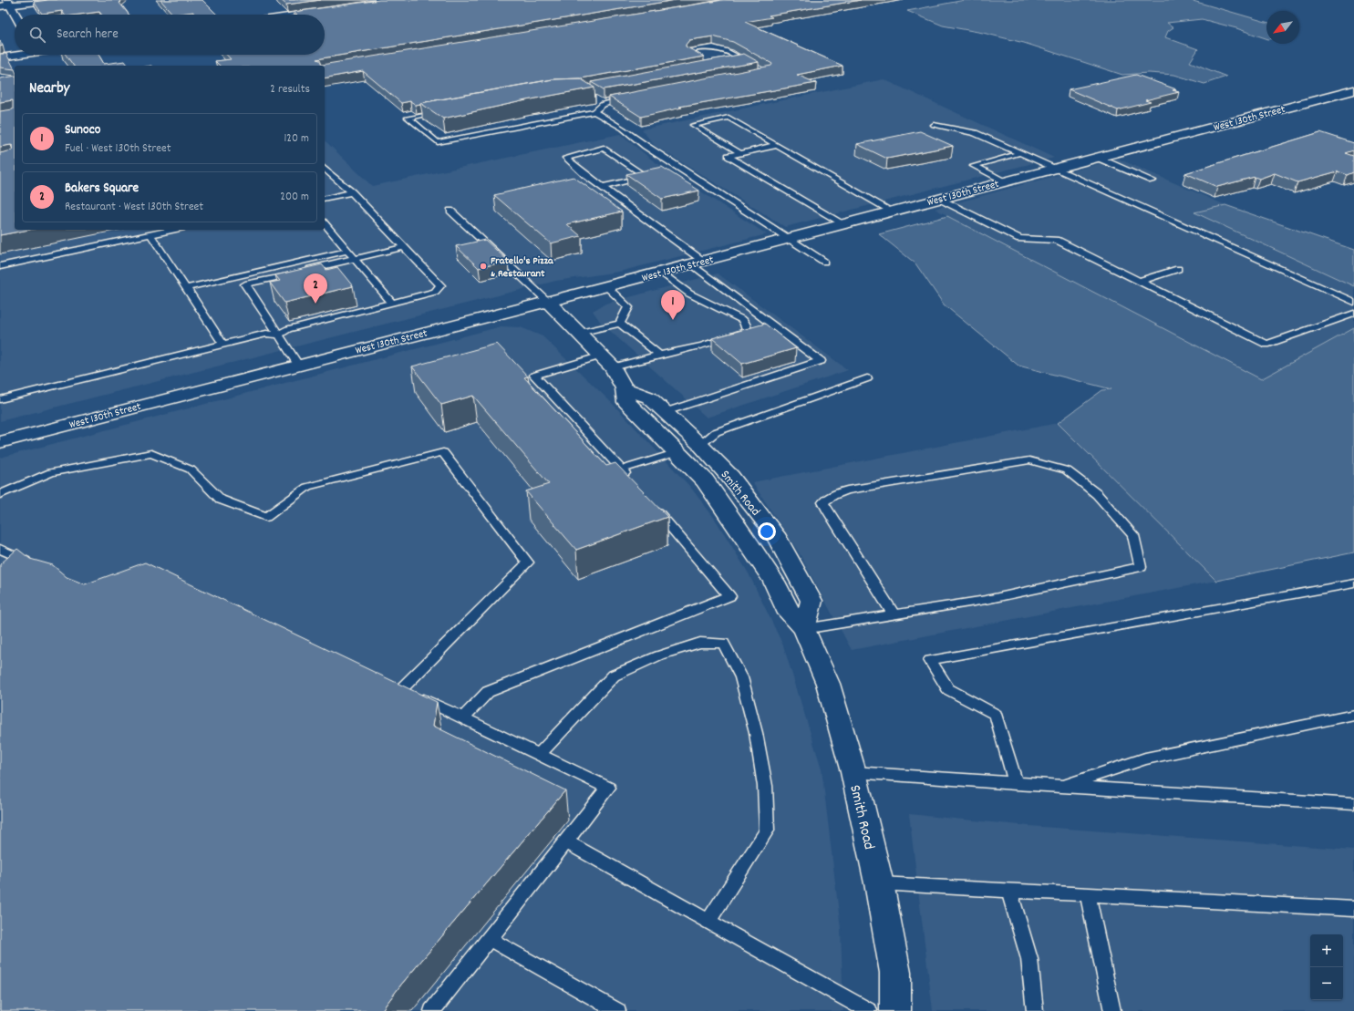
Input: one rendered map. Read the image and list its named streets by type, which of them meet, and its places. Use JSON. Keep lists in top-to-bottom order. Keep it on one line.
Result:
{"streets":{"main road":["West 130th Street","Smith Road"]},"crossings":[["West 130th Street","Smith Road"]],"places":["Fratello's Pizza & Restaurant"],"north":"bottom left","page":{"search":"Search here","heading":["Nearby","2 results"],"list":[{"mark":"1","name":"Sunoco","note":"Fuel · West 130th Street","value":"120 m"},{"mark":"2","name":"Bakers Square","note":"Restaurant · West 130th Street","value":"200 m"}],"pins":["2","1"],"map_buttons":["+","−"]}}
